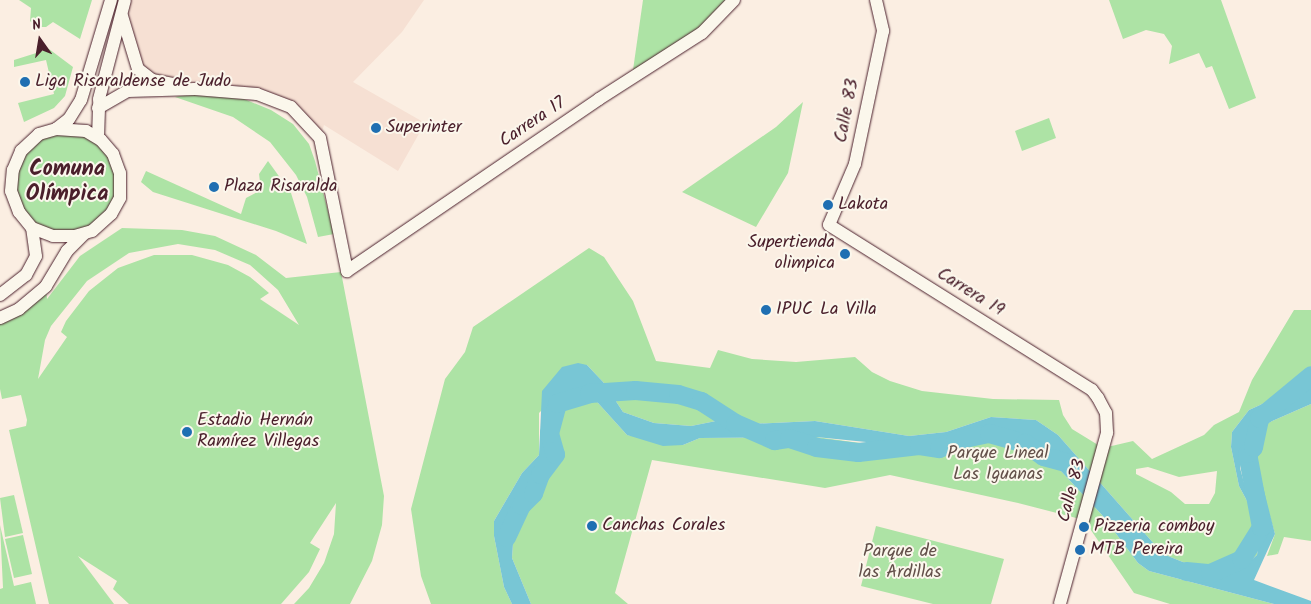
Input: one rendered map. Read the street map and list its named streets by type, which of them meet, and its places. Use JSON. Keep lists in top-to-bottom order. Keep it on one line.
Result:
{"streets":{"street":["Calle 83","Carrera 17","Carrera 19"]},"crossings":[["Calle 83","Carrera 19"]],"districts":["Comuna Olímpica"],"parks":["Parque Lineal Las Iguanas","Parque de las Ardillas"],"places":["Liga Risaraldense de Judo","Superinter","Plaza Risaralda","Lakota","Supertienda olimpica","IPUC La Villa","Estadio Hernán Ramírez Villegas","Canchas Corales","Pizzeria comboy","MTB Pereira"],"north":"top"}
